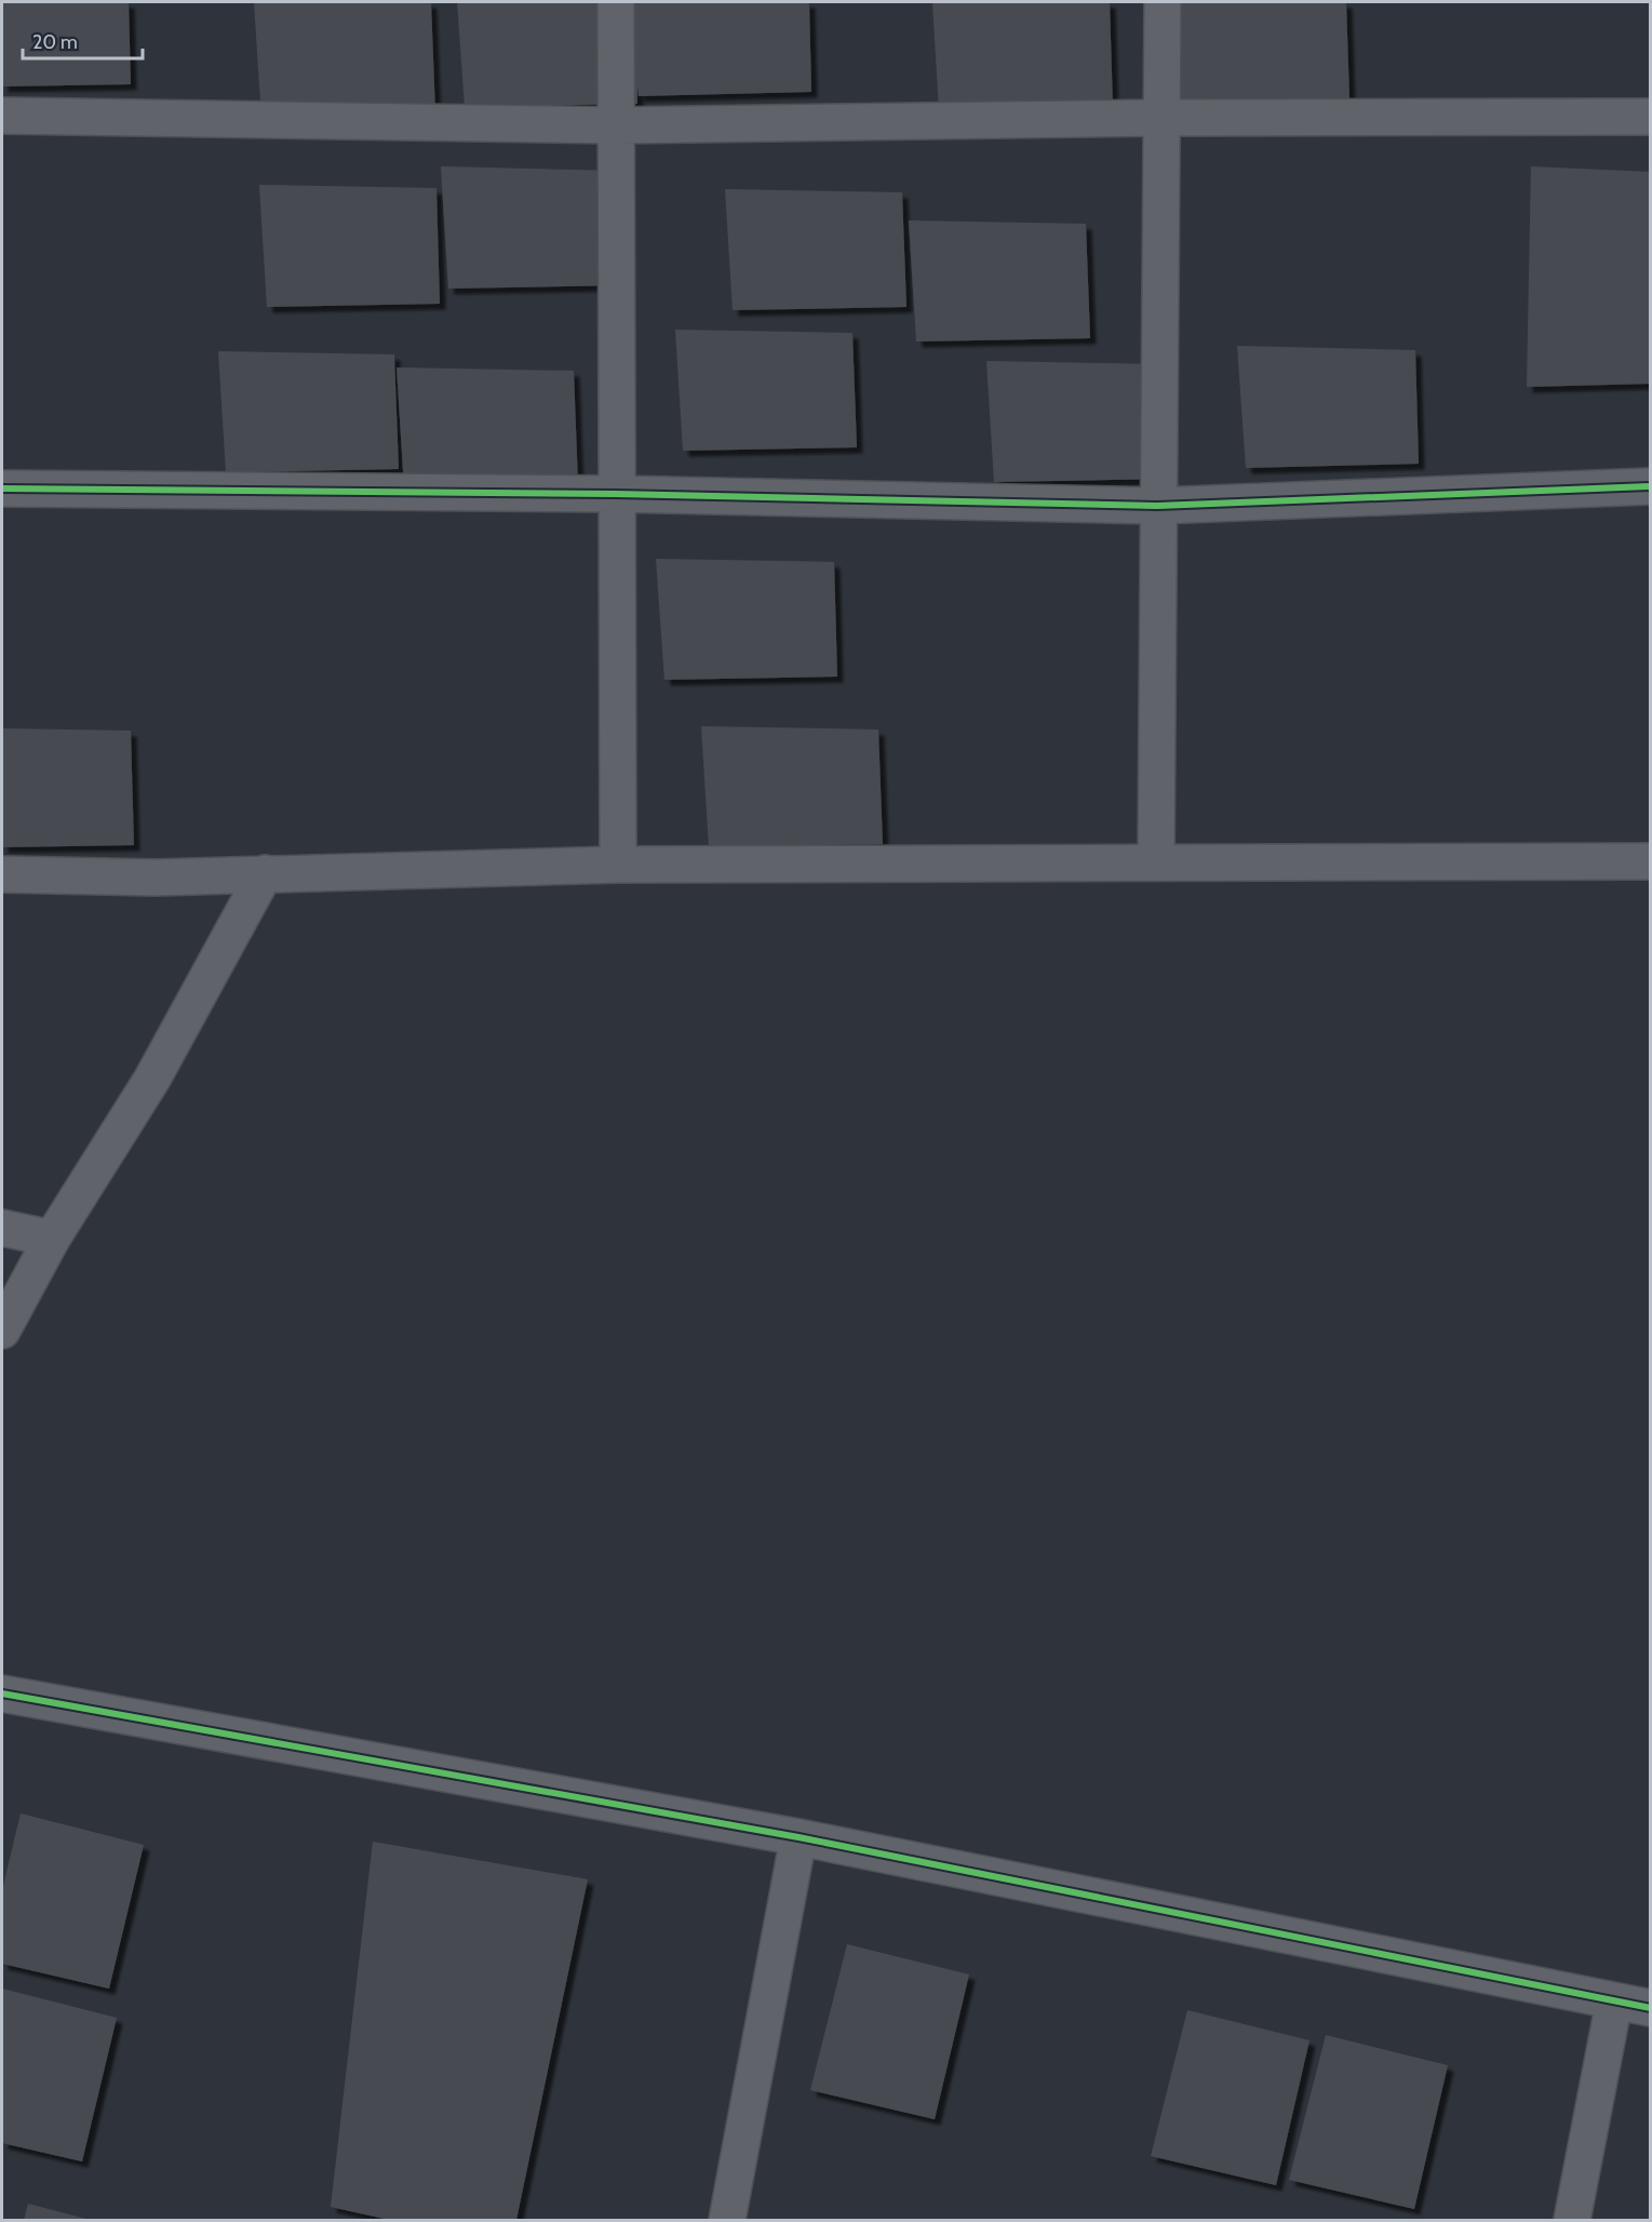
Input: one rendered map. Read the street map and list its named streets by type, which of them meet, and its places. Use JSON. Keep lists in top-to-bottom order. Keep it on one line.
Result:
{"scale_bar":"20 m"}
